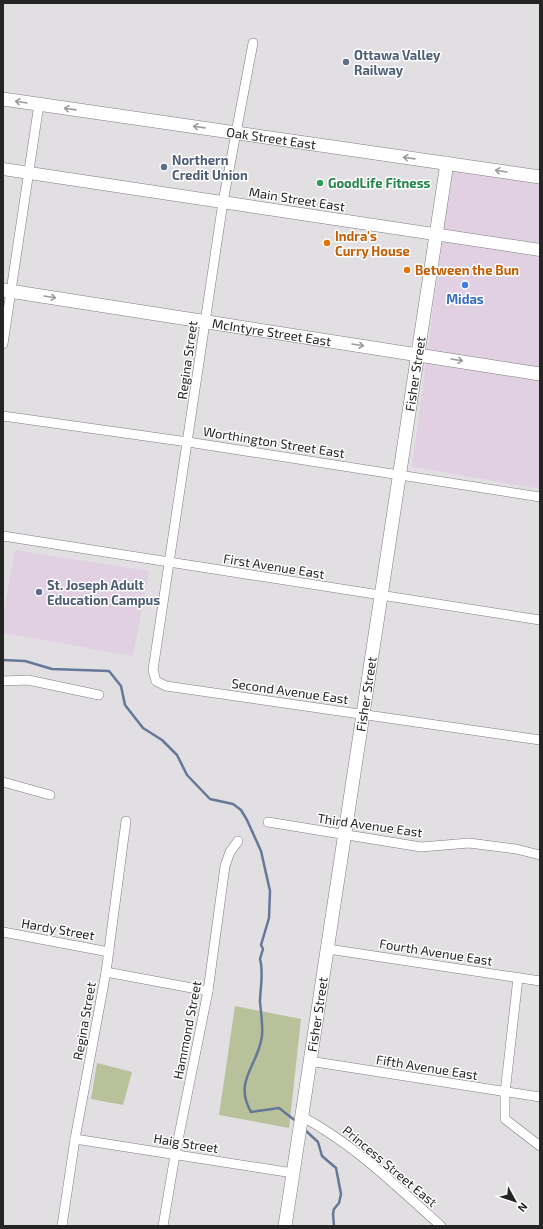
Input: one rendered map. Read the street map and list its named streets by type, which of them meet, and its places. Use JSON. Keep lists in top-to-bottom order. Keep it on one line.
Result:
{"streets":{"main road":["Oak Street East","McIntyre Street East","Fisher Street"],"street":["Main Street East","Regina Street","Worthington Street East","First Avenue East","Second Avenue East","Third Avenue East","Hardy Street","Fourth Avenue East","Hammond Street","Fifth Avenue East","Haig Street","Princess Street East"]},"crossings":[["Oak Street East","Regina Street"],["Oak Street East","Fisher Street"],["Main Street East","Regina Street"],["Main Street East","Fisher Street"],["McIntyre Street East","Regina Street"],["McIntyre Street East","Fisher Street"],["Regina Street","Worthington Street East"],["Regina Street","First Avenue East"],["Regina Street","Second Avenue East"],["Regina Street","Hardy Street"],["Regina Street","Haig Street"],["Fisher Street","Worthington Street East"],["Fisher Street","First Avenue East"],["Fisher Street","Second Avenue East"],["Fisher Street","Third Avenue East"],["Fisher Street","Fourth Avenue East"],["Fisher Street","Fifth Avenue East"],["Fisher Street","Haig Street"],["Fisher Street","Princess Street East"],["Hammond Street","Haig Street"]],"one_way":["Oak Street East","McIntyre Street East"],"places":["Ottawa Valley Railway","Northern Credit Union","GoodLife Fitness","Indra's Curry House","Between the Bun","Midas","St. Joseph Adult Education Campus"],"north":"bottom right"}
